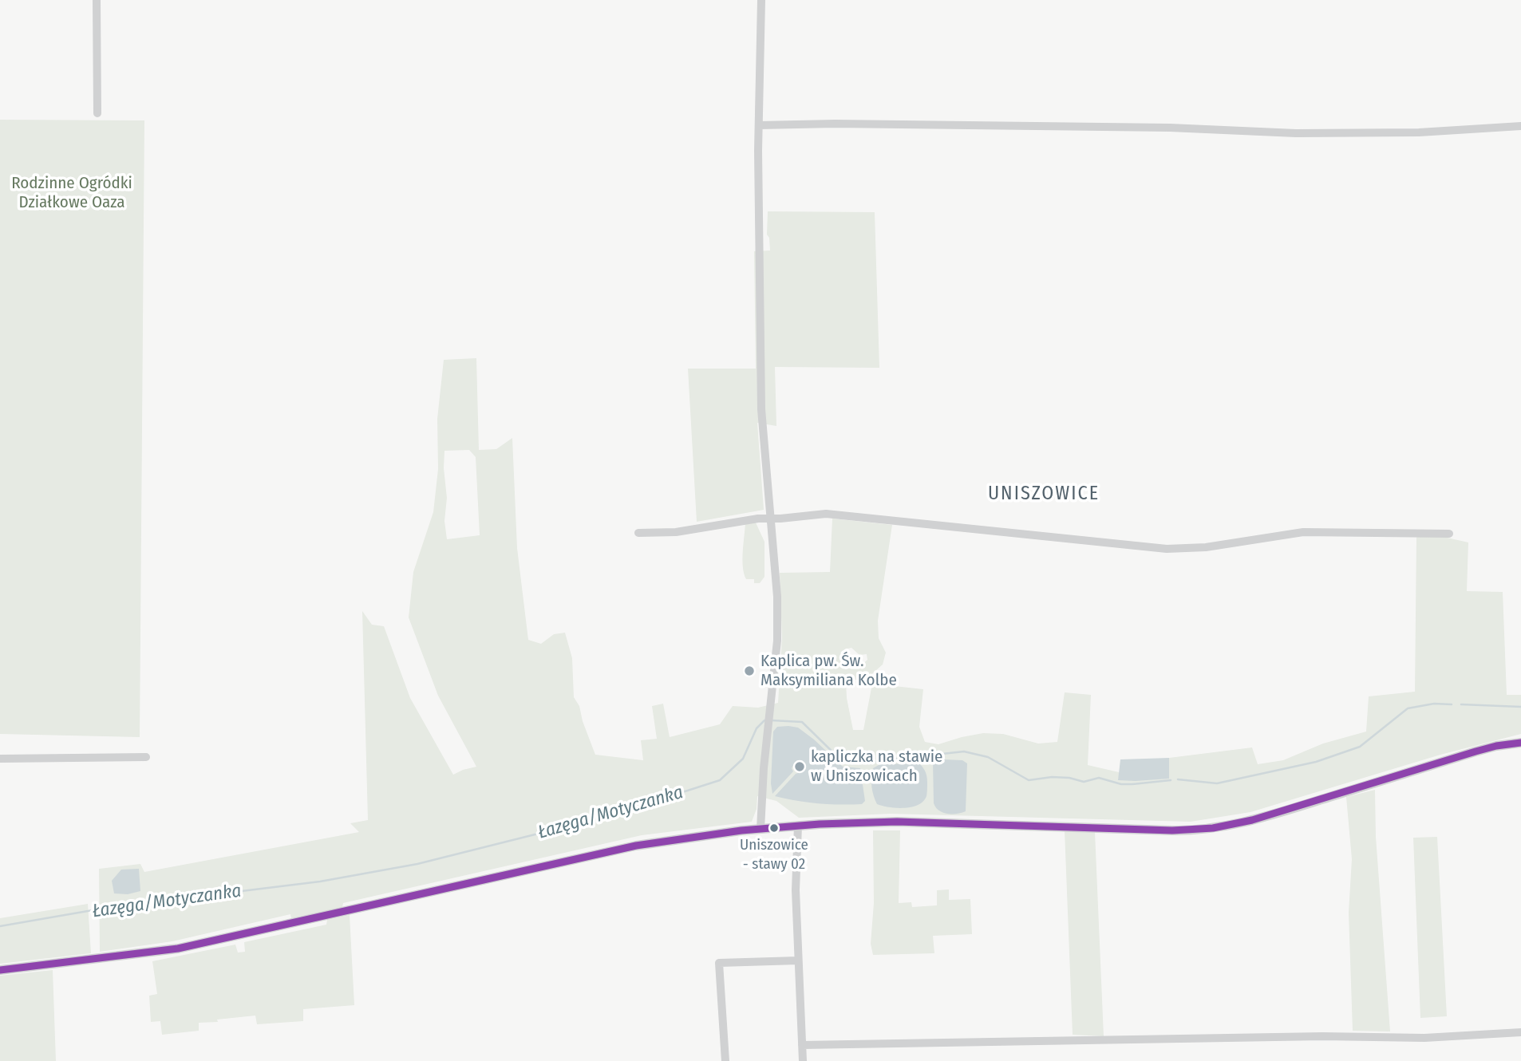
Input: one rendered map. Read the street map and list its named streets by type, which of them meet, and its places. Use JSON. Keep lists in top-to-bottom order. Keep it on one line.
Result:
{"districts":["UNISZOWICE"],"water":["Łazęga/Motyczanka"],"parks":["Rodzinne Ogródki Działkowe Oaza"],"places":["Kaplica pw. Św. Maksymiliana Kolbe","kapliczka na stawie w Uniszowicach","Uniszowice - stawy 02"]}
